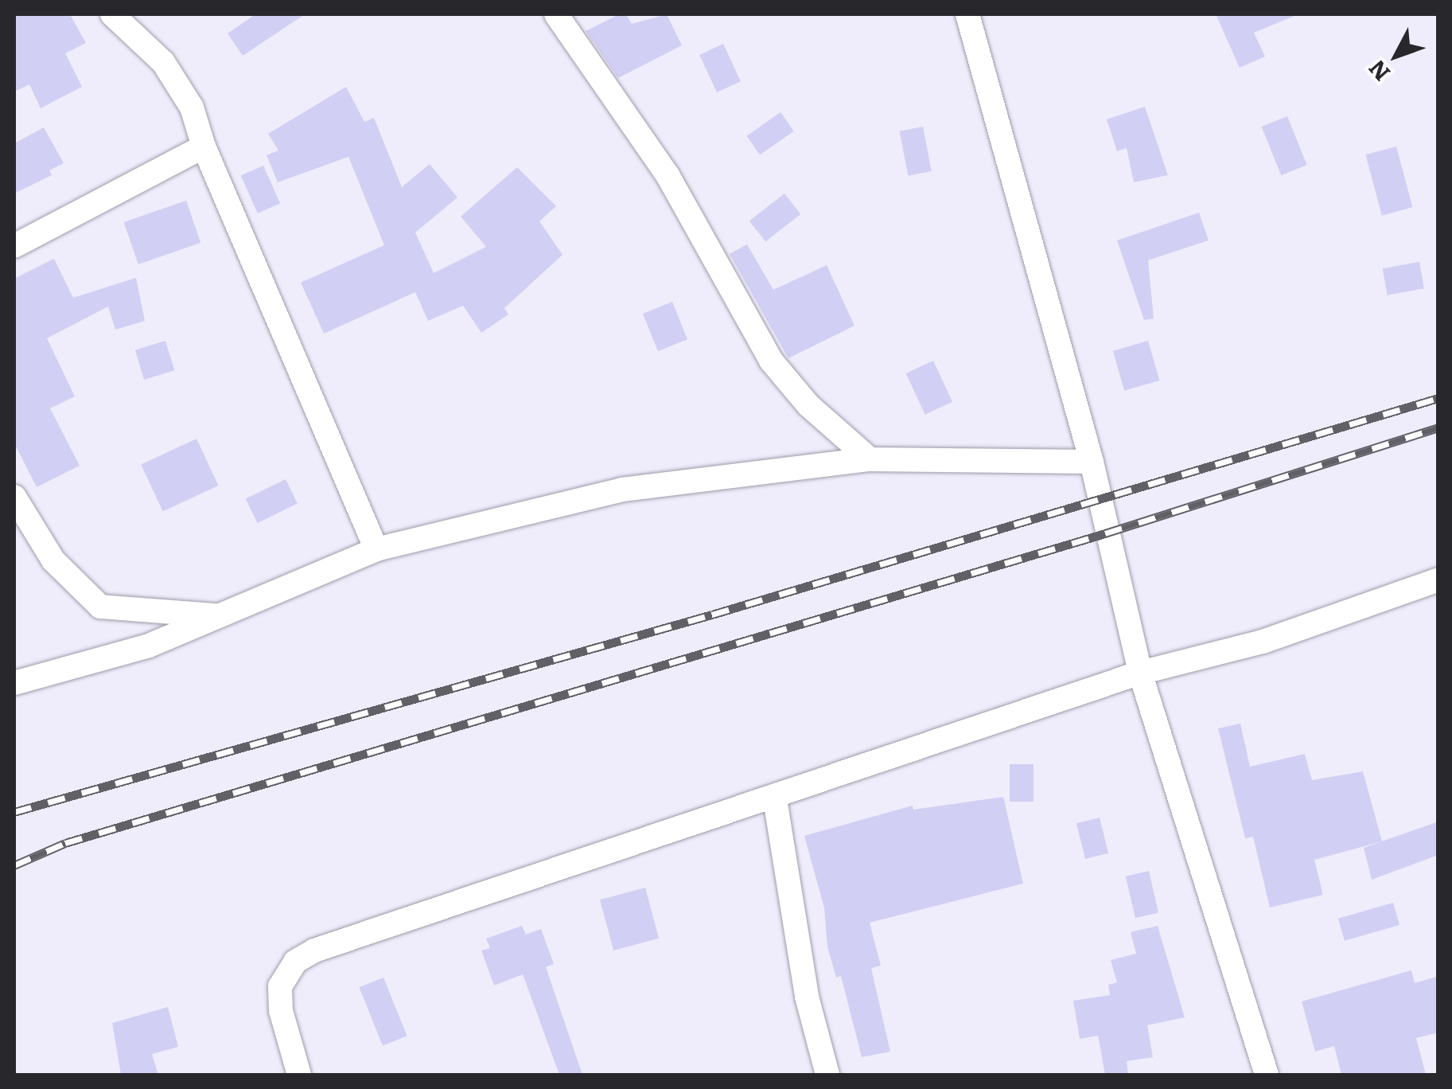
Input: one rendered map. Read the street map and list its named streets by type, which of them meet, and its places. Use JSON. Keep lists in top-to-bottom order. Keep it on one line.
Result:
{"north":"bottom left"}
